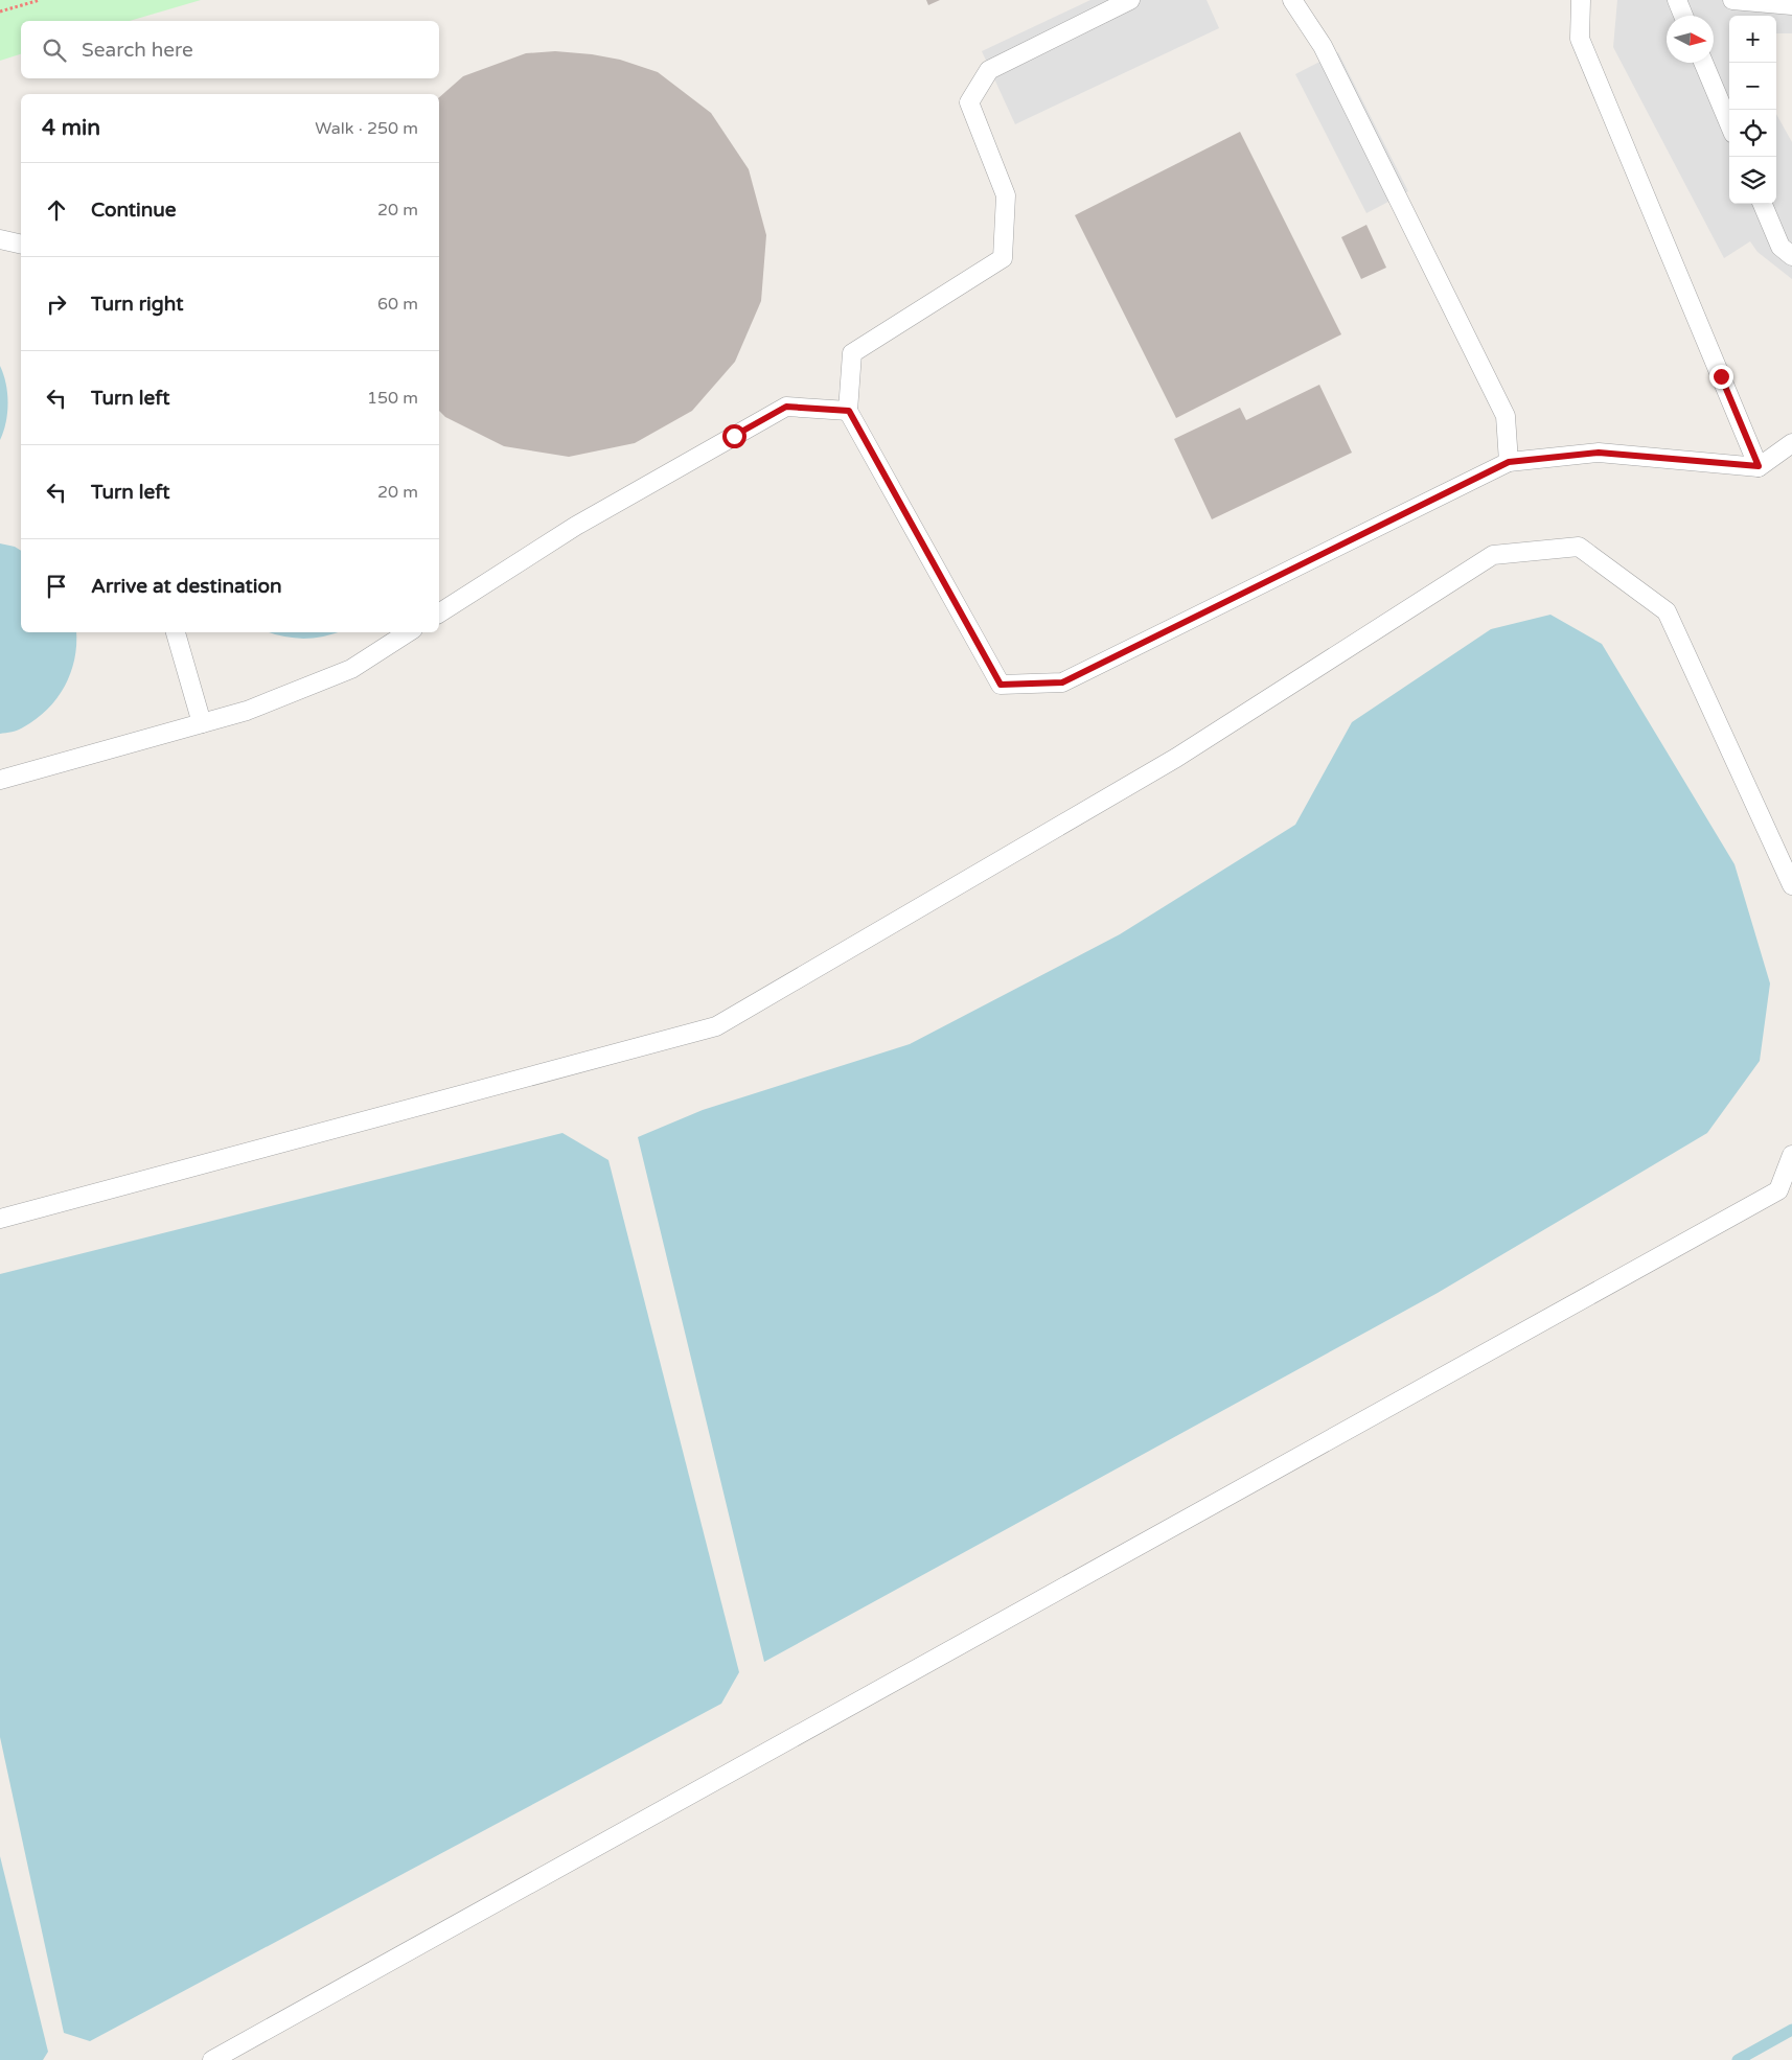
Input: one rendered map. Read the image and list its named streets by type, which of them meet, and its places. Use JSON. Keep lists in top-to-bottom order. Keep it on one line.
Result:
{"north":"right","page":{"map_buttons":["+","−"],"search":"Search here","heading":["4 min","Walk · 250 m"],"list":[["Continue","20 m"],["Turn right","60 m"],["Turn left","150 m"],["Turn left","20 m"],"Arrive at destination"]}}
